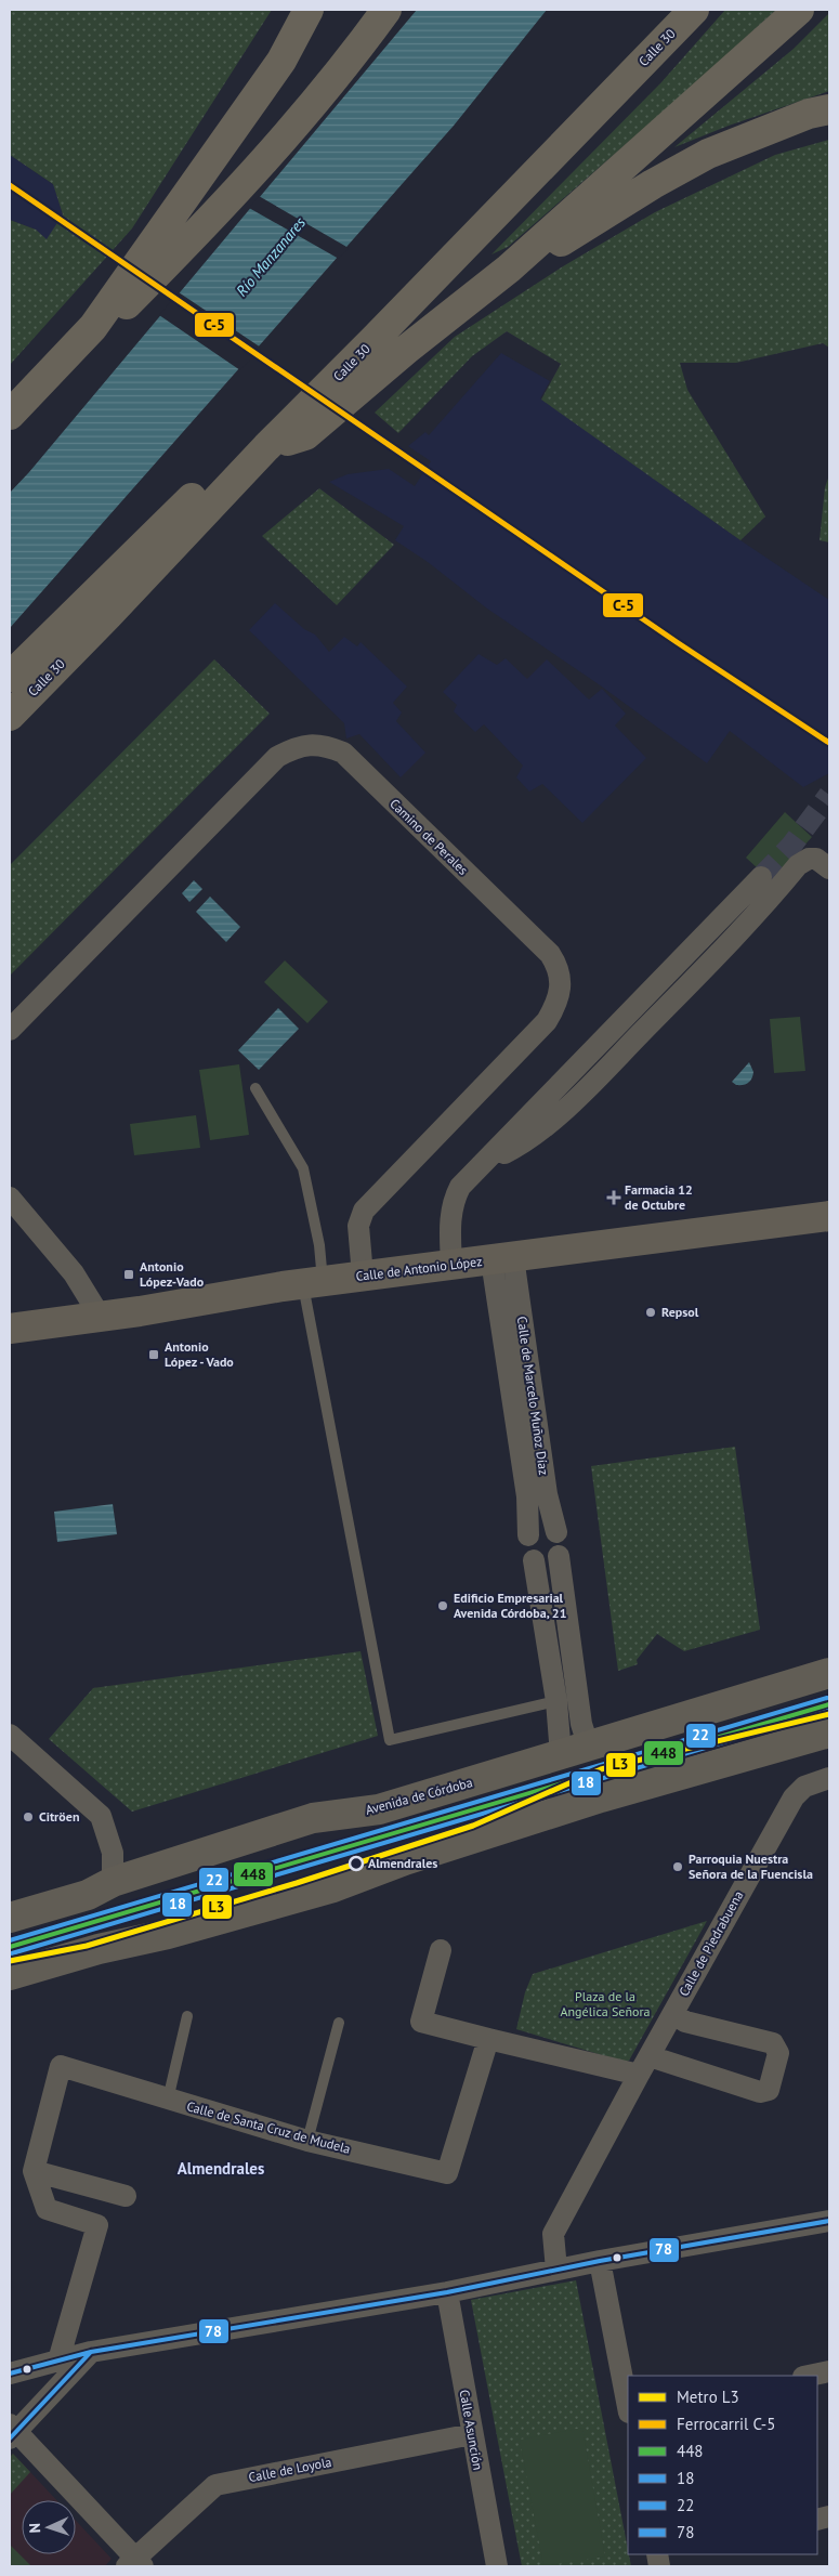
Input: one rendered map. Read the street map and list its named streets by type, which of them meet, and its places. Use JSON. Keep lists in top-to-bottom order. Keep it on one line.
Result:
{"streets":{"highway":["Calle 30"],"main road":["Avenida de Córdoba"],"street":["Camino de Perales","Calle de Antonio López","Calle de Marcelo Muñoz Díaz","Calle de Piedrabuena","Calle de Santa Cruz de Mudela","Calle Asunción","Calle de Loyola"]},"crossings":[["Camino de Perales","Calle de Antonio López"],["Calle de Antonio López","Calle de Marcelo Muñoz Díaz"],["Calle de Marcelo Muñoz Díaz","Avenida de Córdoba"],["Calle Asunción","Calle de Loyola"]],"districts":["Almendrales"],"water":["Río Manzanares"],"parks":["Plaza de la Angélica Señora"],"places":{"health":["Farmacia 12 de Octubre"],"transit":["Antonio López-Vado","Antonio López - Vado"],"other":["Repsol","Edificio Empresarial Avenida Córdoba, 21","Citröen","Almendrales","Parroquia Nuestra Señora de la Fuencisla"]},"lines":["rail line C-5","transit line 22","transit line 448","transit line 18","metro line L3","transit line 78"],"legend":["Metro L3","Ferrocarril C-5","448","18","22","78"],"north":"left"}
